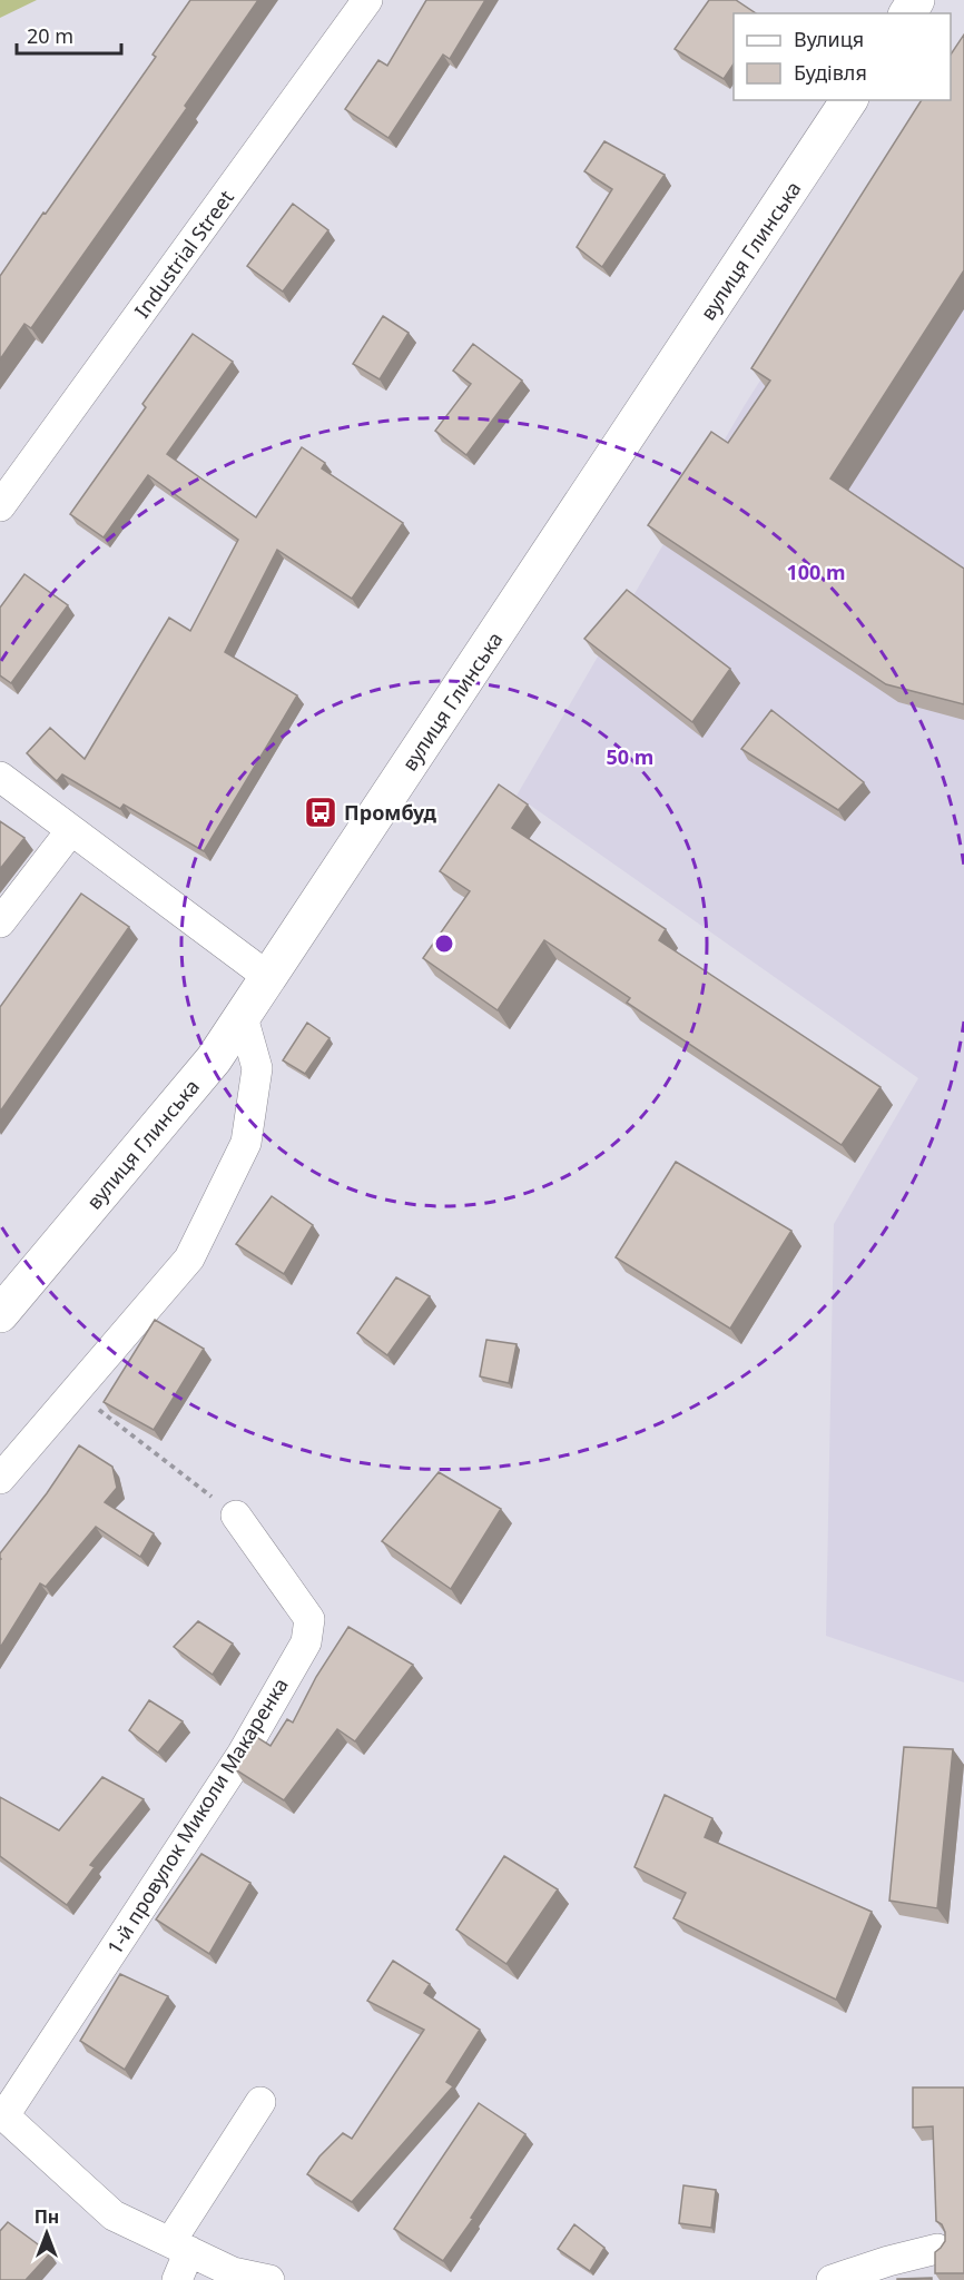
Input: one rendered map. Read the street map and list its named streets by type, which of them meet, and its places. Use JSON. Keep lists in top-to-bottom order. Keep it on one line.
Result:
{"streets":{"main road":["вулиця Глинська"],"street":["Industrial Street","1-й провулок Миколи Макаренка"]},"places":{"bus stop":["Промбуд"]},"legend":["Вулиця","Будівля"],"scale_bar":"20 m","north":"top","rings":["100 m","50 m"]}
